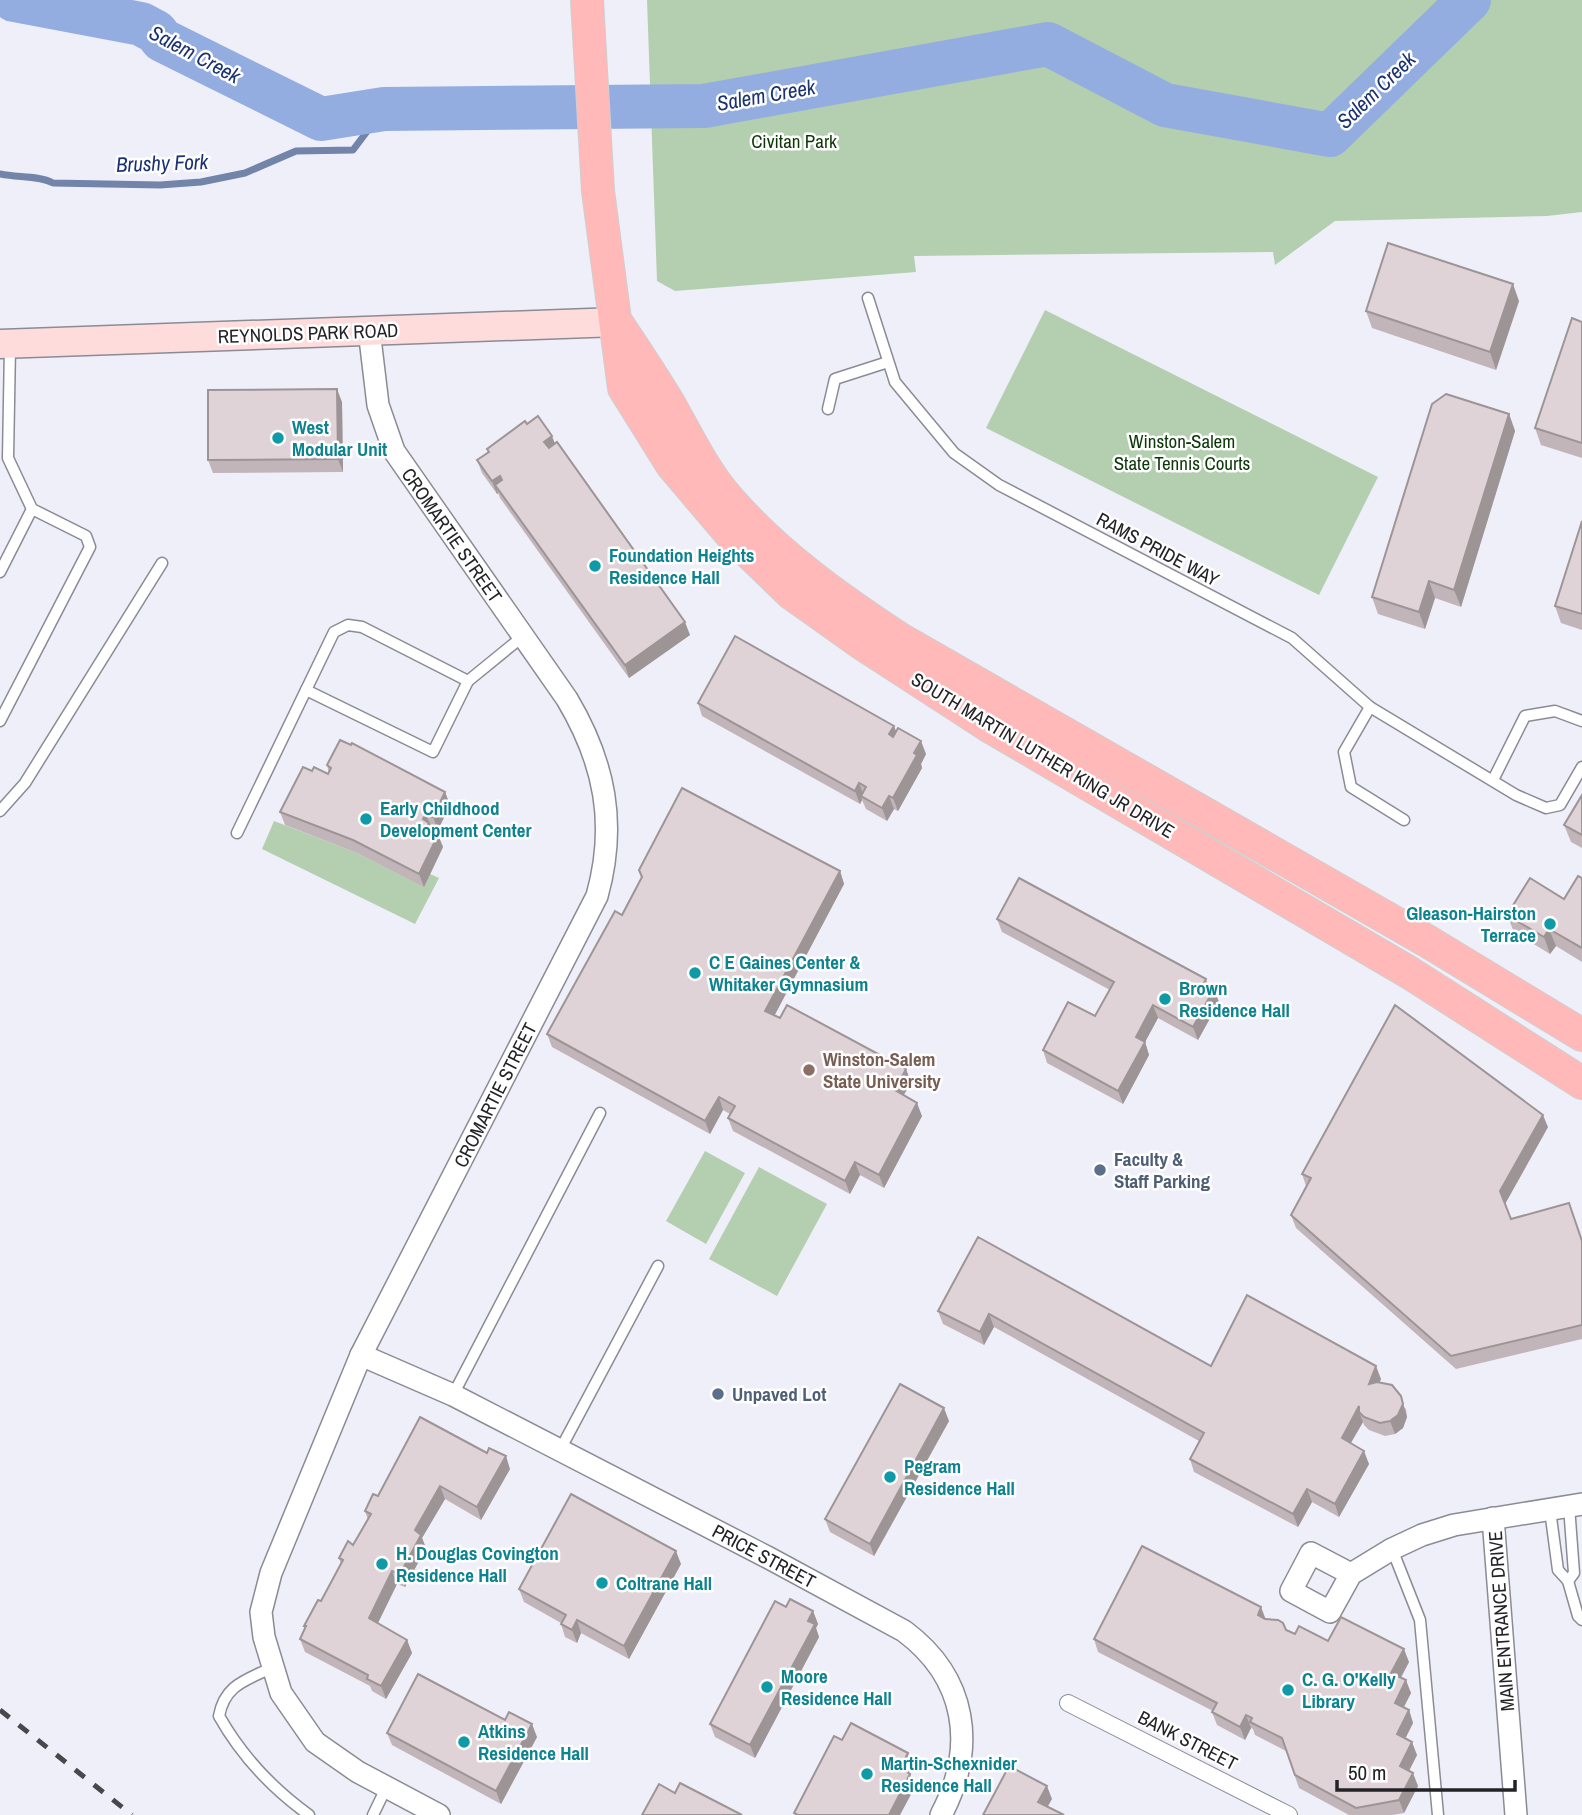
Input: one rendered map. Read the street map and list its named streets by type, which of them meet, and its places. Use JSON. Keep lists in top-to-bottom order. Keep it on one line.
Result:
{"streets":{"main road":["REYNOLDS PARK ROAD","SOUTH MARTIN LUTHER KING JR DRIVE"],"street":["CROMARTIE STREET","PRICE STREET","MAIN ENTRANCE DRIVE","BANK STREET"],"lane":["RAMS PRIDE WAY"]},"crossings":[["REYNOLDS PARK ROAD","CROMARTIE STREET"],["REYNOLDS PARK ROAD","SOUTH MARTIN LUTHER KING JR DRIVE"],["CROMARTIE STREET","PRICE STREET"]],"water":["Salem Creek","Brushy Fork"],"parks":["Civitan Park","Winston-Salem State Tennis Courts"],"places":["West Modular Unit","Foundation Heights Residence Hall","Early Childhood Development Center","Gleason-Hairston Terrace","C E Gaines Center & Whitaker Gymnasium","Brown Residence Hall","Winston-Salem State University","Faculty & Staff Parking","Unpaved Lot","Pegram Residence Hall","H. Douglas Covington Residence Hall","Coltrane Hall","Moore Residence Hall","C. G. O'Kelly Library","Atkins Residence Hall","Martin-Schexnider Residence Hall"],"scale_bar":"50 m"}
